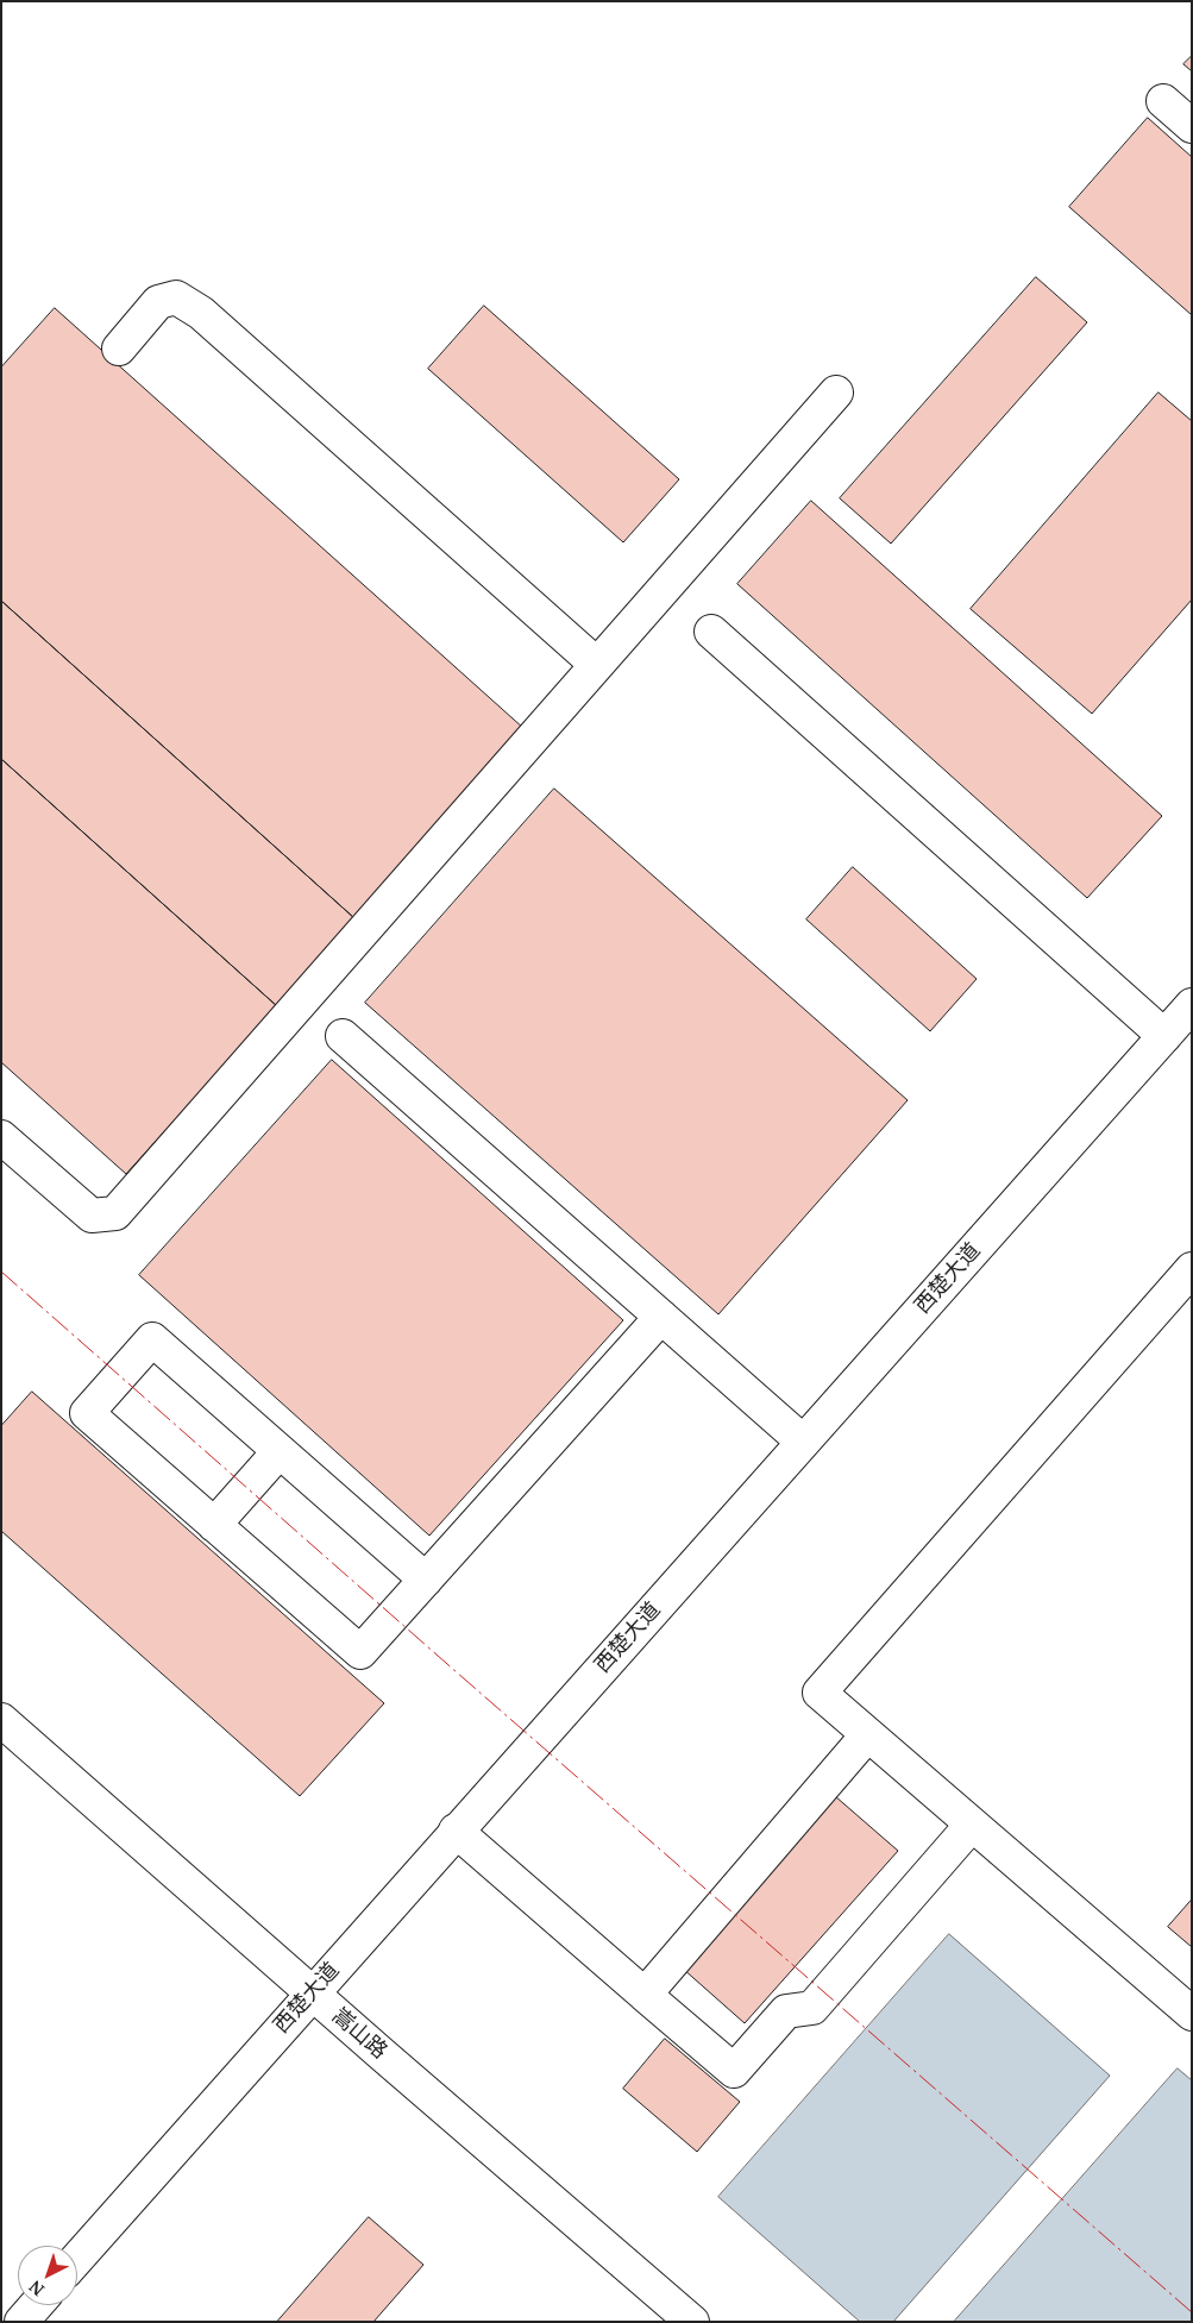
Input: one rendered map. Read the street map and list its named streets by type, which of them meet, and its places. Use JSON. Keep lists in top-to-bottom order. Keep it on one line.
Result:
{"streets":{"main road":["西楚大道","嵩山路"]},"crossings":[["西楚大道","嵩山路"]],"north":"bottom left"}
